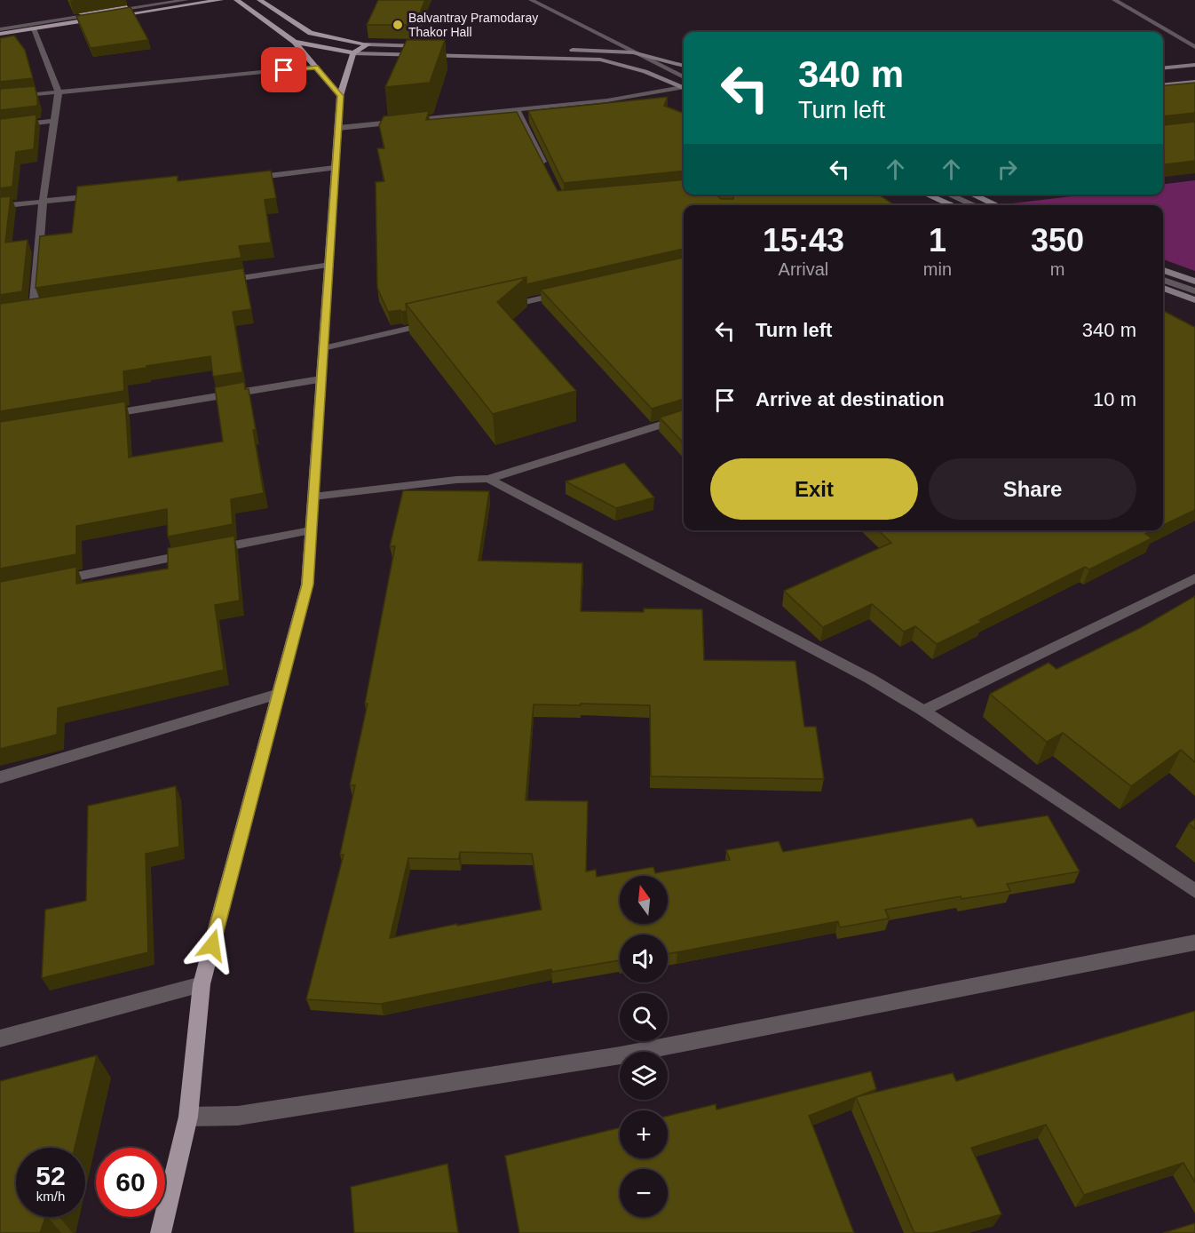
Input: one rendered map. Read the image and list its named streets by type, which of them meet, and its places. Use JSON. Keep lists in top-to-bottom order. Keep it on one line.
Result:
{"places":["Balvantray Pramodaray Thakor Hall"],"north":"top","page":{"turn":["340 m","Turn left"],"eta":["15:43","Arrival","1","min","350","m"],"list":[{"name":"Turn left","value":"340 m"},{"name":"Arrive at destination","value":"10 m"}],"buttons":["Exit","Share"],"map_buttons":["+","−"],"speed":"52 km/h","limit":"60"}}
